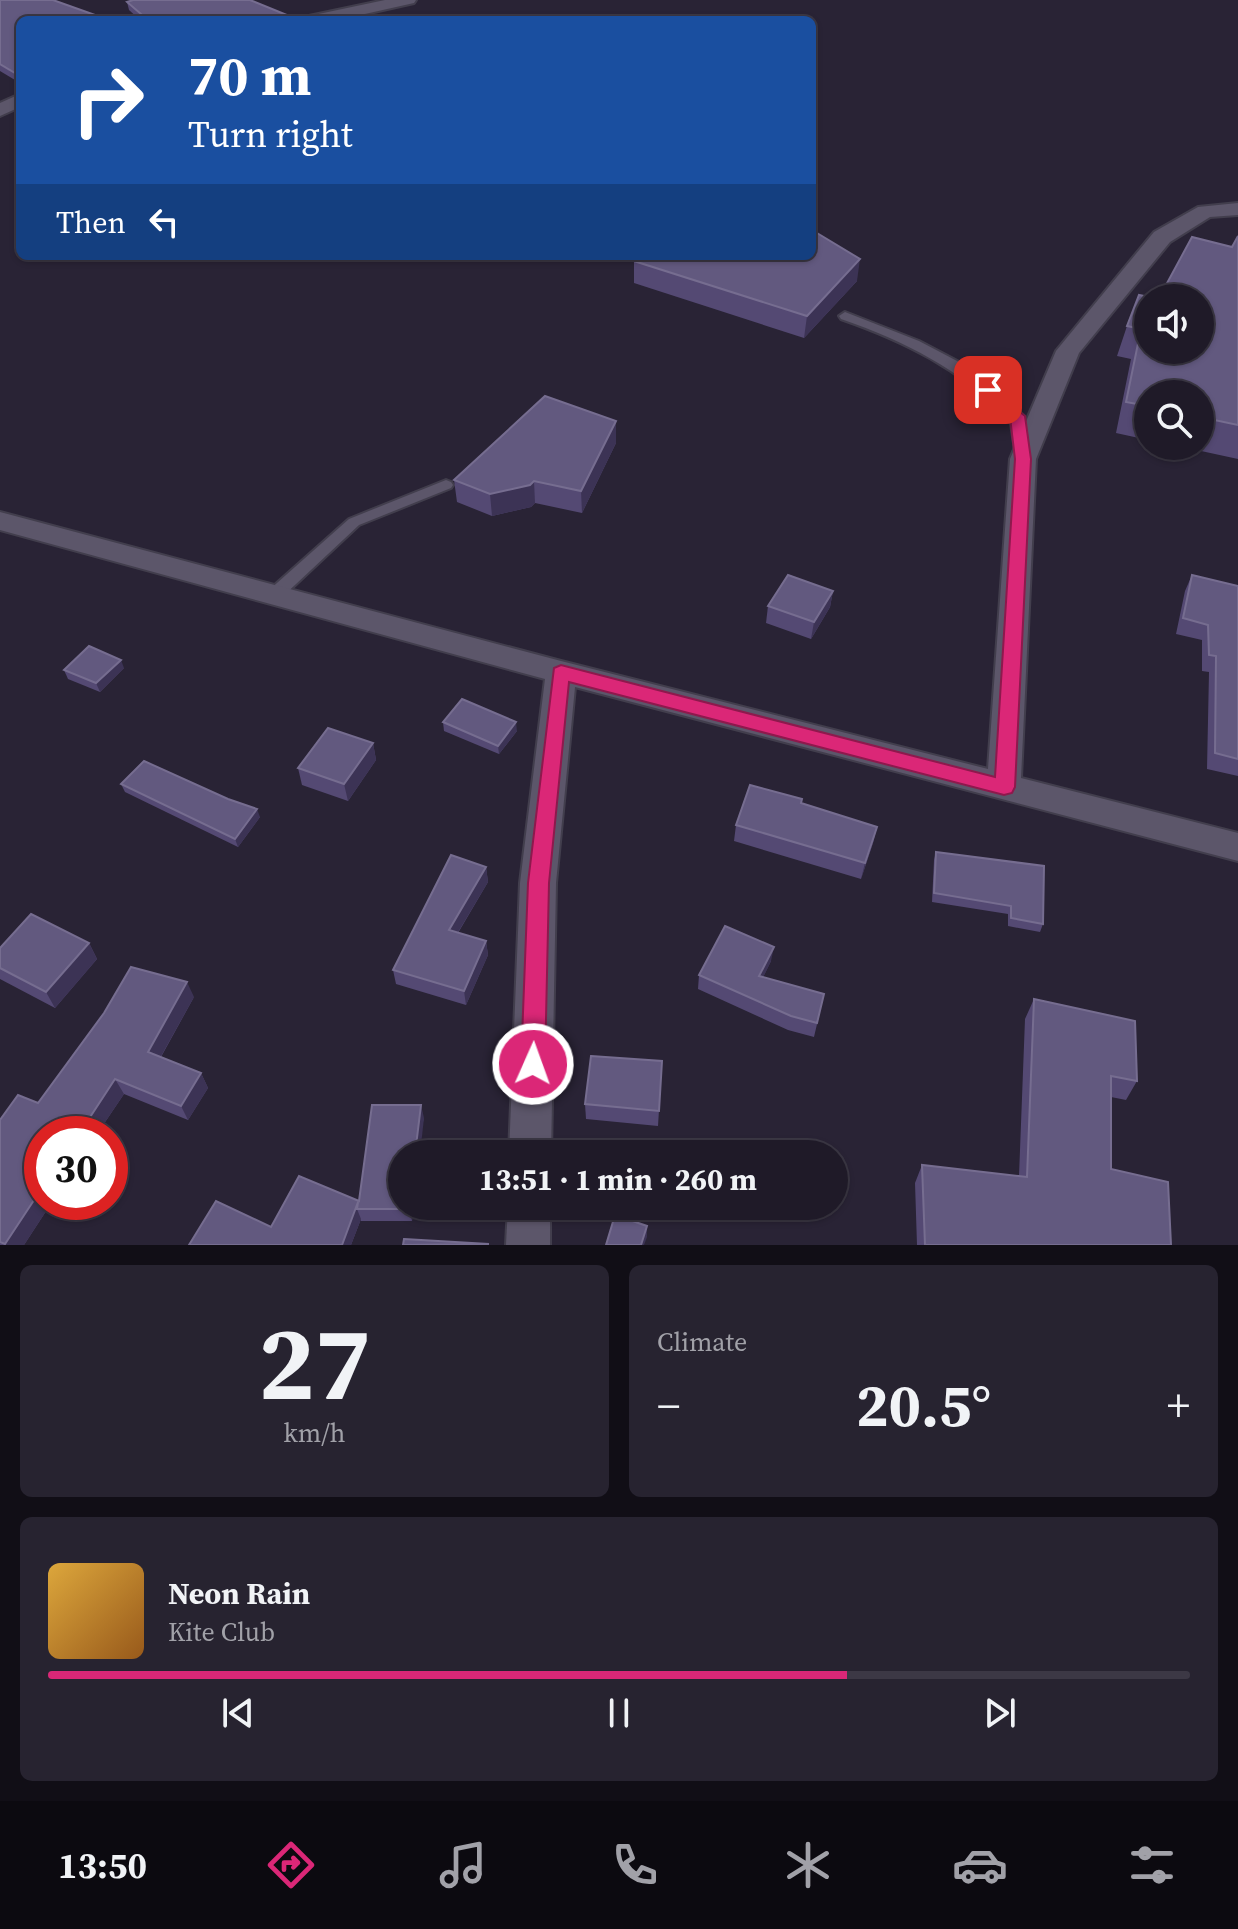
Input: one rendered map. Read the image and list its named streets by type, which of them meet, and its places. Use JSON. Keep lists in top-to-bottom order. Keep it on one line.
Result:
{"page":{"turn":["70 m","Turn right"],"then":"Then","limit":"30","trip":"13:51 · 1 min · 260 m","tile":[["27","km/h"],"Climate"],"heat":["−","20.5°","+"],"song":["Neon Rain","Kite Club"],"tabs":"13:50"}}
